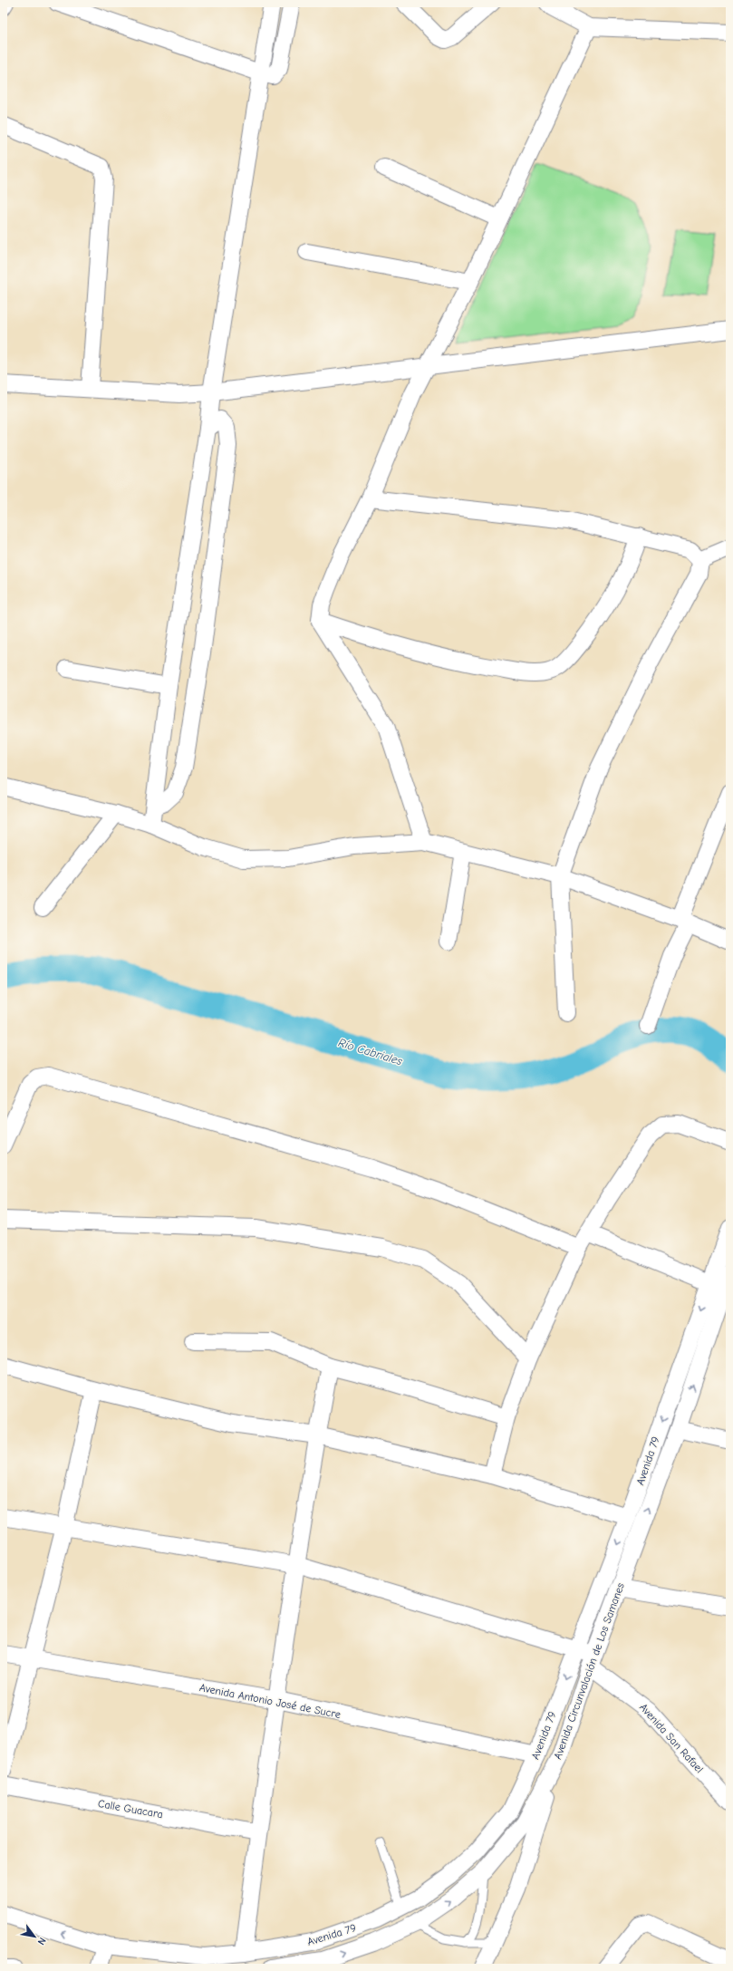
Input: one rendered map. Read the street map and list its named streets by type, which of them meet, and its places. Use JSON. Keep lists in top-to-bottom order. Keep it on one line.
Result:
{"streets":{"street":["Avenida 79","Avenida Circunvalación de Los Samanes","Avenida Antonio José de Sucre","Avenida San Rafael","Calle Guacara"]},"crossings":[["Avenida 79","Avenida Antonio José de Sucre"],["Avenida 79","Avenida San Rafael"],["Avenida Circunvalación de Los Samanes","Avenida San Rafael"]],"one_way":["Avenida Circunvalación de Los Samanes"],"water":["Río Cabriales"],"north":"bottom right"}
